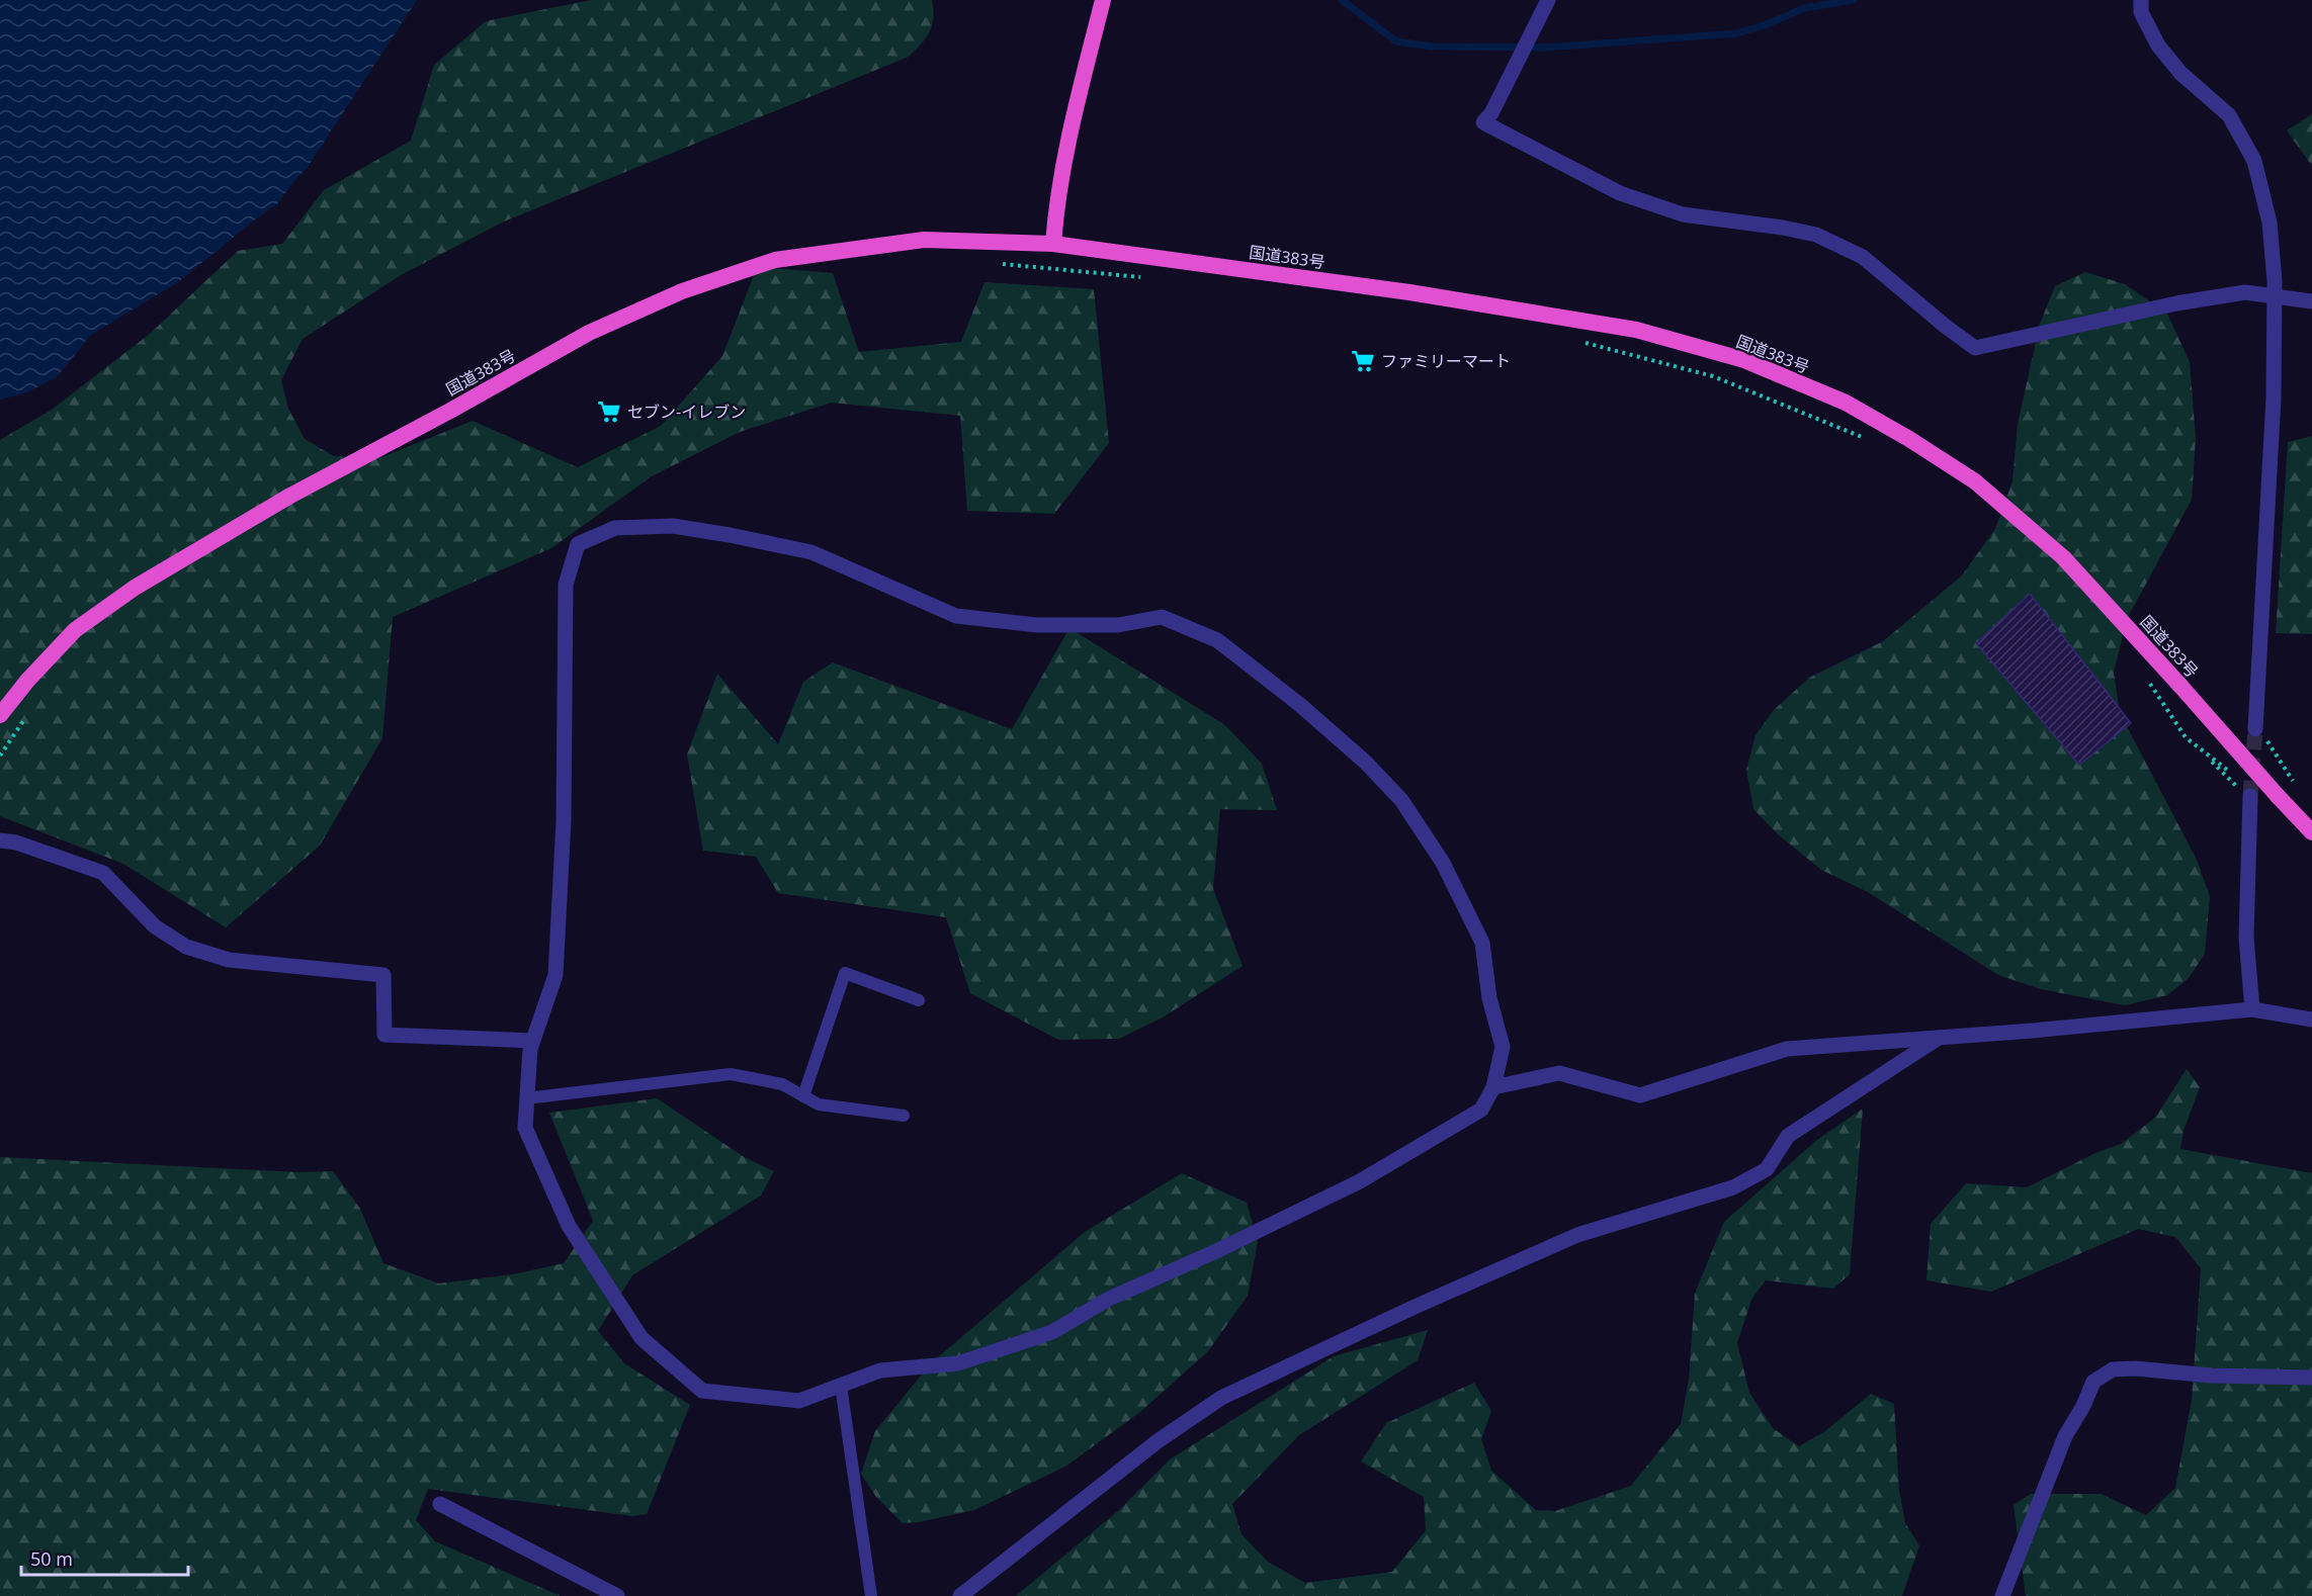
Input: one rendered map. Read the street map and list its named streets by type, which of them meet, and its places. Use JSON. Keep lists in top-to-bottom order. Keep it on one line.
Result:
{"streets":{"highway":["国道383号"]},"places":{"supermarket":["ファミリーマート","セブン-イレブン"]},"scale_bar":"50 m"}
